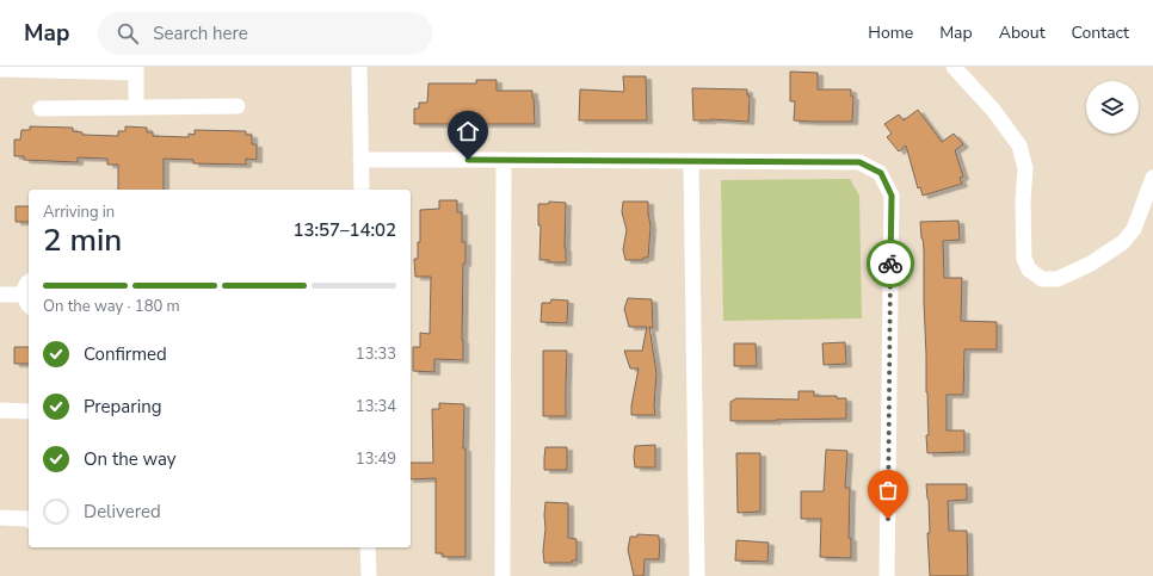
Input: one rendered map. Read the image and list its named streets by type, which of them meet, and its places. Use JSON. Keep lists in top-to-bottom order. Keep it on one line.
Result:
{"page":{"header":"Map","search":"Search here","nav":["Home","Map","About","Contact"],"heading":["2 min","Arriving in","13:57–14:02"],"bar":"On the way · 180 m","list":[["Confirmed","13:33"],["Preparing","13:34"],["On the way","13:49"],"Delivered"]}}
